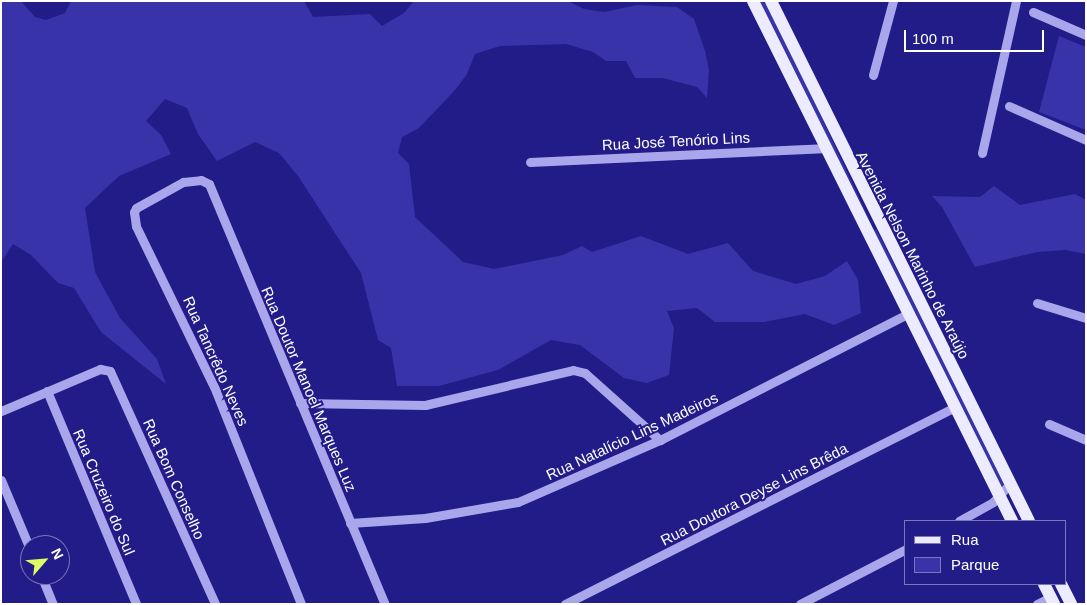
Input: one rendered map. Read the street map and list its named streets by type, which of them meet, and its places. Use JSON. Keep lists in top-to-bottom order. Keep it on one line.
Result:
{"streets":{"main road":["Avenida Nelson Marinho de Araújo"],"street":["Rua José Tenório Lins","Rua Tancrêdo Neves","Rua Doutor Manoel Marques Luz","Rua Natalício Lins Madeiros","Rua Bom Conselho","Rua Cruzeiro do Sul","Rua Doutora Deyse Lins Brêda"]},"crossings":[["Rua José Tenório Lins","Avenida Nelson Marinho de Araújo"],["Avenida Nelson Marinho de Araújo","Rua Natalício Lins Madeiros"],["Avenida Nelson Marinho de Araújo","Rua Doutora Deyse Lins Brêda"],["Rua Tancrêdo Neves","Rua Doutor Manoel Marques Luz"],["Rua Doutor Manoel Marques Luz","Rua Natalício Lins Madeiros"],["Rua Bom Conselho","Rua Cruzeiro do Sul"]],"legend":["Rua","Parque"],"scale_bar":"100 m","north":"top right"}
